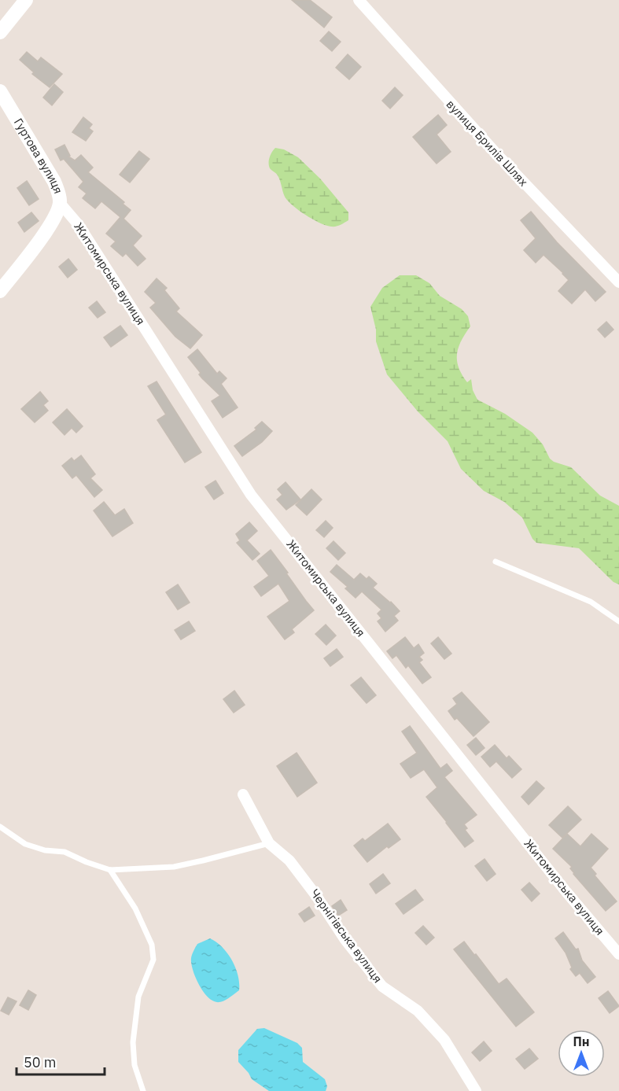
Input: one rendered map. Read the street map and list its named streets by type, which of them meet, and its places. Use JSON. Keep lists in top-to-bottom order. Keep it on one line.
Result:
{"streets":{"street":["вулиця Брилів Шлях","Гуртова вулиця","Житомирська вулиця","Чернігівська вулиця"]},"crossings":[["Гуртова вулиця","Житомирська вулиця"]],"scale_bar":"50 m","north":"top"}
